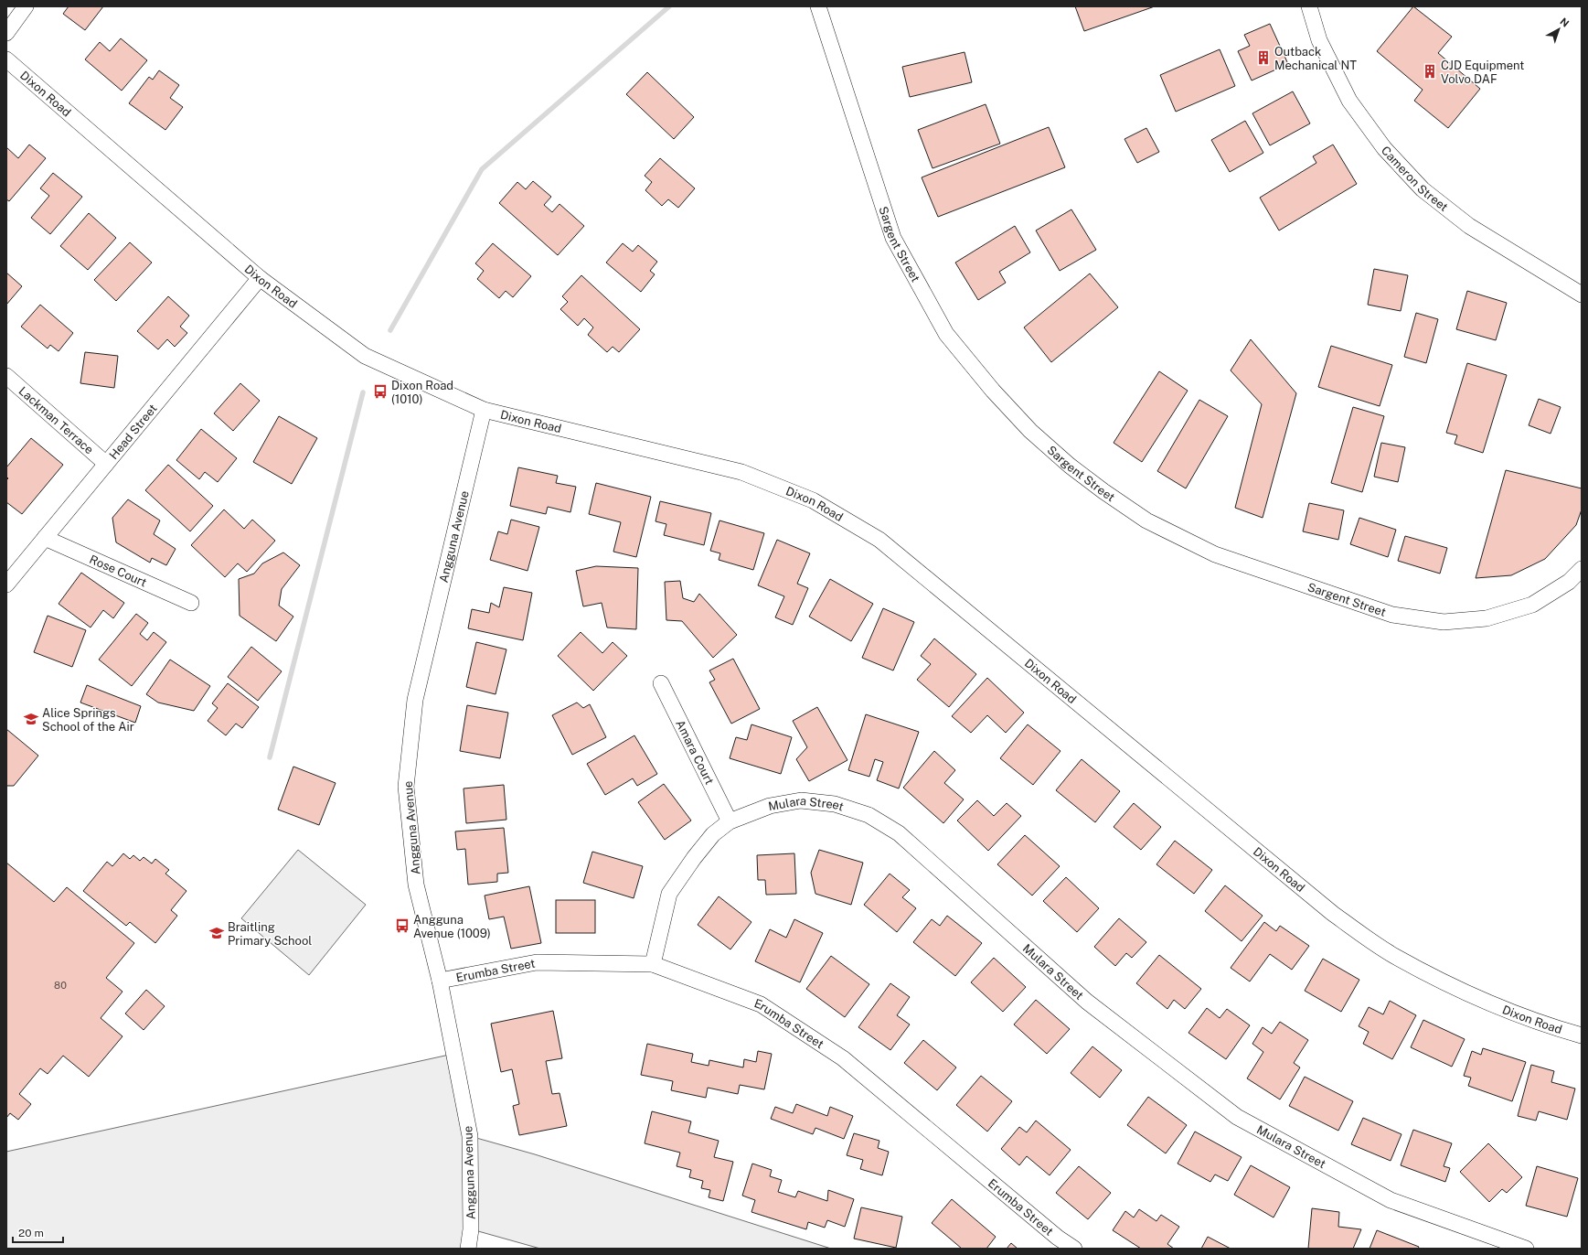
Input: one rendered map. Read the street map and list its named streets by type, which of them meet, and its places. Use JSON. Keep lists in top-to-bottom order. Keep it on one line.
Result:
{"streets":{"street":["Dixon Road","Cameron Street","Sargent Street","Lackman Terrace","Head Street","Angguna Avenue","Rose Court","Amara Court","Mulara Street","Erumba Street"]},"crossings":[["Dixon Road","Head Street"],["Dixon Road","Angguna Avenue"],["Lackman Terrace","Head Street"],["Head Street","Rose Court"],["Angguna Avenue","Erumba Street"],["Amara Court","Mulara Street"],["Mulara Street","Erumba Street"]],"places":{"building":["Outback Mechanical NT","CJD Equipment Volvo DAF"],"bus stop":["Dixon Road (1010)","Angguna Avenue (1009)"],"school or university":["Alice Springs School of the Air","Braitling Primary School"]},"house_numbers":["80"],"scale_bar":"20 m","north":"top right"}
